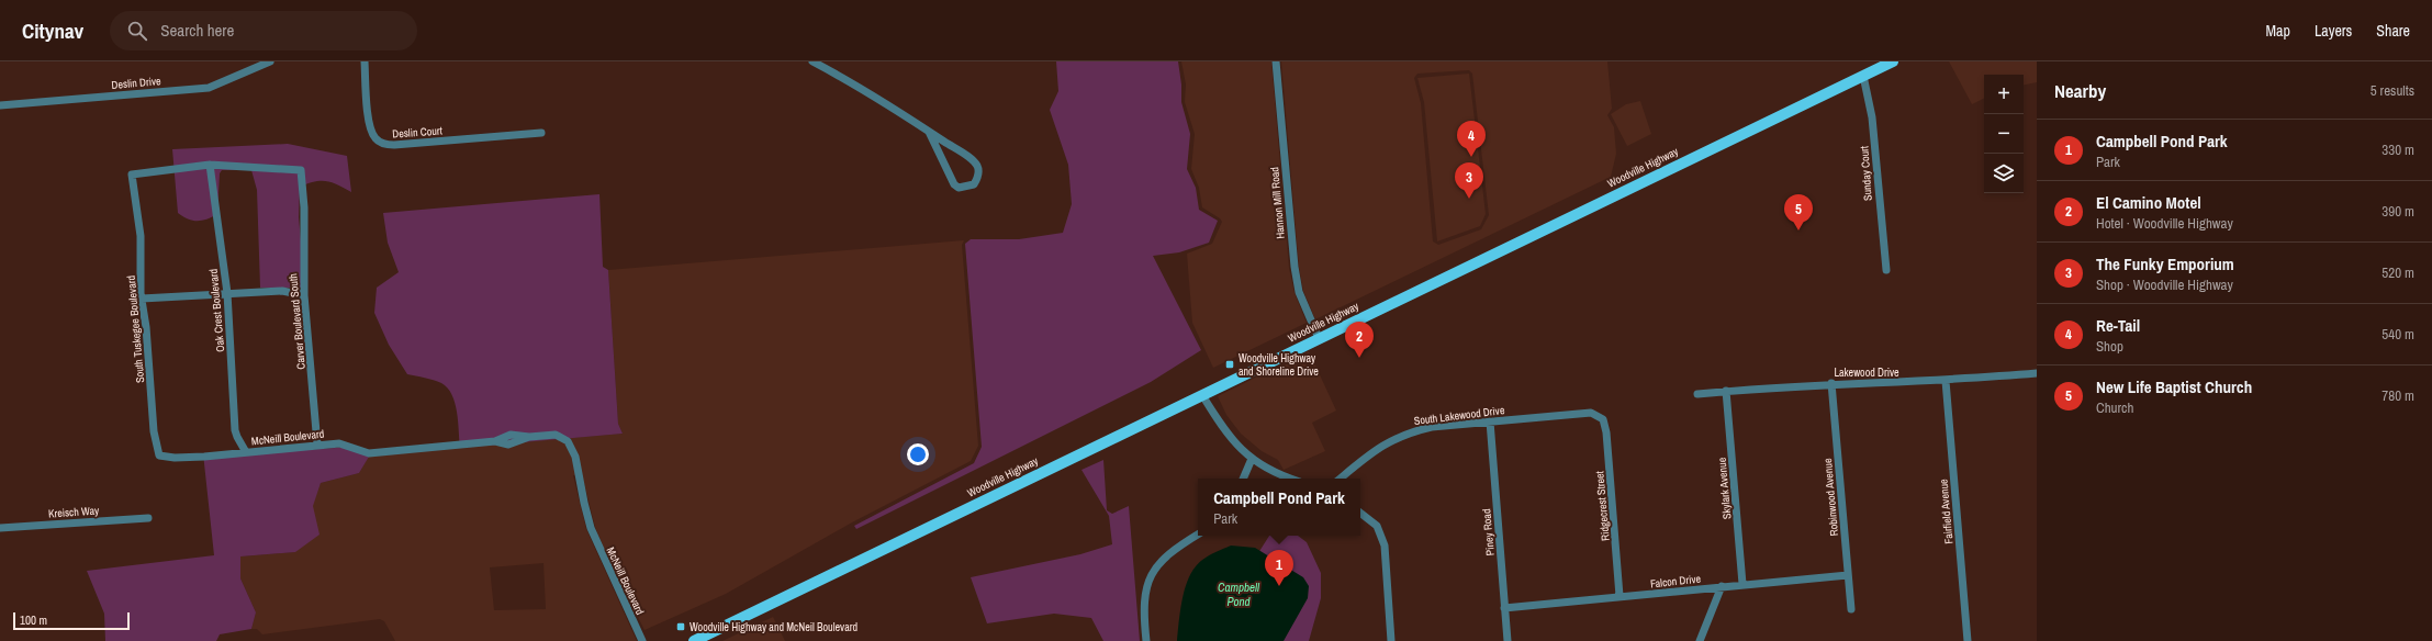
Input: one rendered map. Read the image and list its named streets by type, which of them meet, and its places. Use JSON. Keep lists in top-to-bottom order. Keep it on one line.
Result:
{"streets":{"main road":["Woodville Highway"],"street":["Deslin Drive","Deslin Court","Sunday Court","Hannon Mill Road","Oak Crest Boulevard","Carver Boulevard South","South Tuskegee Boulevard","Lakewood Drive","South Lakewood Drive","McNeill Boulevard","Skylark Avenue","Robinwood Avenue","Ridgecrest Street","Kreisch Way","Fairfield Avenue","Piney Road","Falcon Drive"]},"crossings":[["Woodville Highway","Sunday Court"],["Woodville Highway","Hannon Mill Road"],["Oak Crest Boulevard","Carver Boulevard South"],["Oak Crest Boulevard","South Tuskegee Boulevard"],["Oak Crest Boulevard","McNeill Boulevard"],["Carver Boulevard South","South Tuskegee Boulevard"],["Carver Boulevard South","McNeill Boulevard"],["South Tuskegee Boulevard","McNeill Boulevard"],["Lakewood Drive","Skylark Avenue"],["Lakewood Drive","Robinwood Avenue"],["Lakewood Drive","Fairfield Avenue"],["South Lakewood Drive","Ridgecrest Street"],["South Lakewood Drive","Piney Road"],["Skylark Avenue","Falcon Drive"],["Robinwood Avenue","Falcon Drive"],["Ridgecrest Street","Falcon Drive"],["Piney Road","Falcon Drive"]],"water":["Campbell Pond"],"places":{"transit":["Woodville Highway and Shoreline Drive","Woodville Highway and McNeil Boulevard"]},"scale_bar":"100 m","page":{"header":"Citynav","search":"Search here","nav":["Map","Layers","Share"],"heading":["Nearby","5 results"],"map_buttons":["+","−"],"list":[{"mark":"1","name":"Campbell Pond Park","note":"Park","value":"330 m"},{"mark":"2","name":"El Camino Motel","note":"Hotel · Woodville Highway","value":"390 m"},{"mark":"3","name":"The Funky Emporium","note":"Shop · Woodville Highway","value":"520 m"},{"mark":"4","name":"Re-Tail","note":"Shop","value":"540 m"},{"mark":"5","name":"New Life Baptist Church","note":"Church","value":"780 m"}],"pins":["4","3","5","2","1"],"popup":["Campbell Pond Park","Park"],"scale":"100 m"}}
